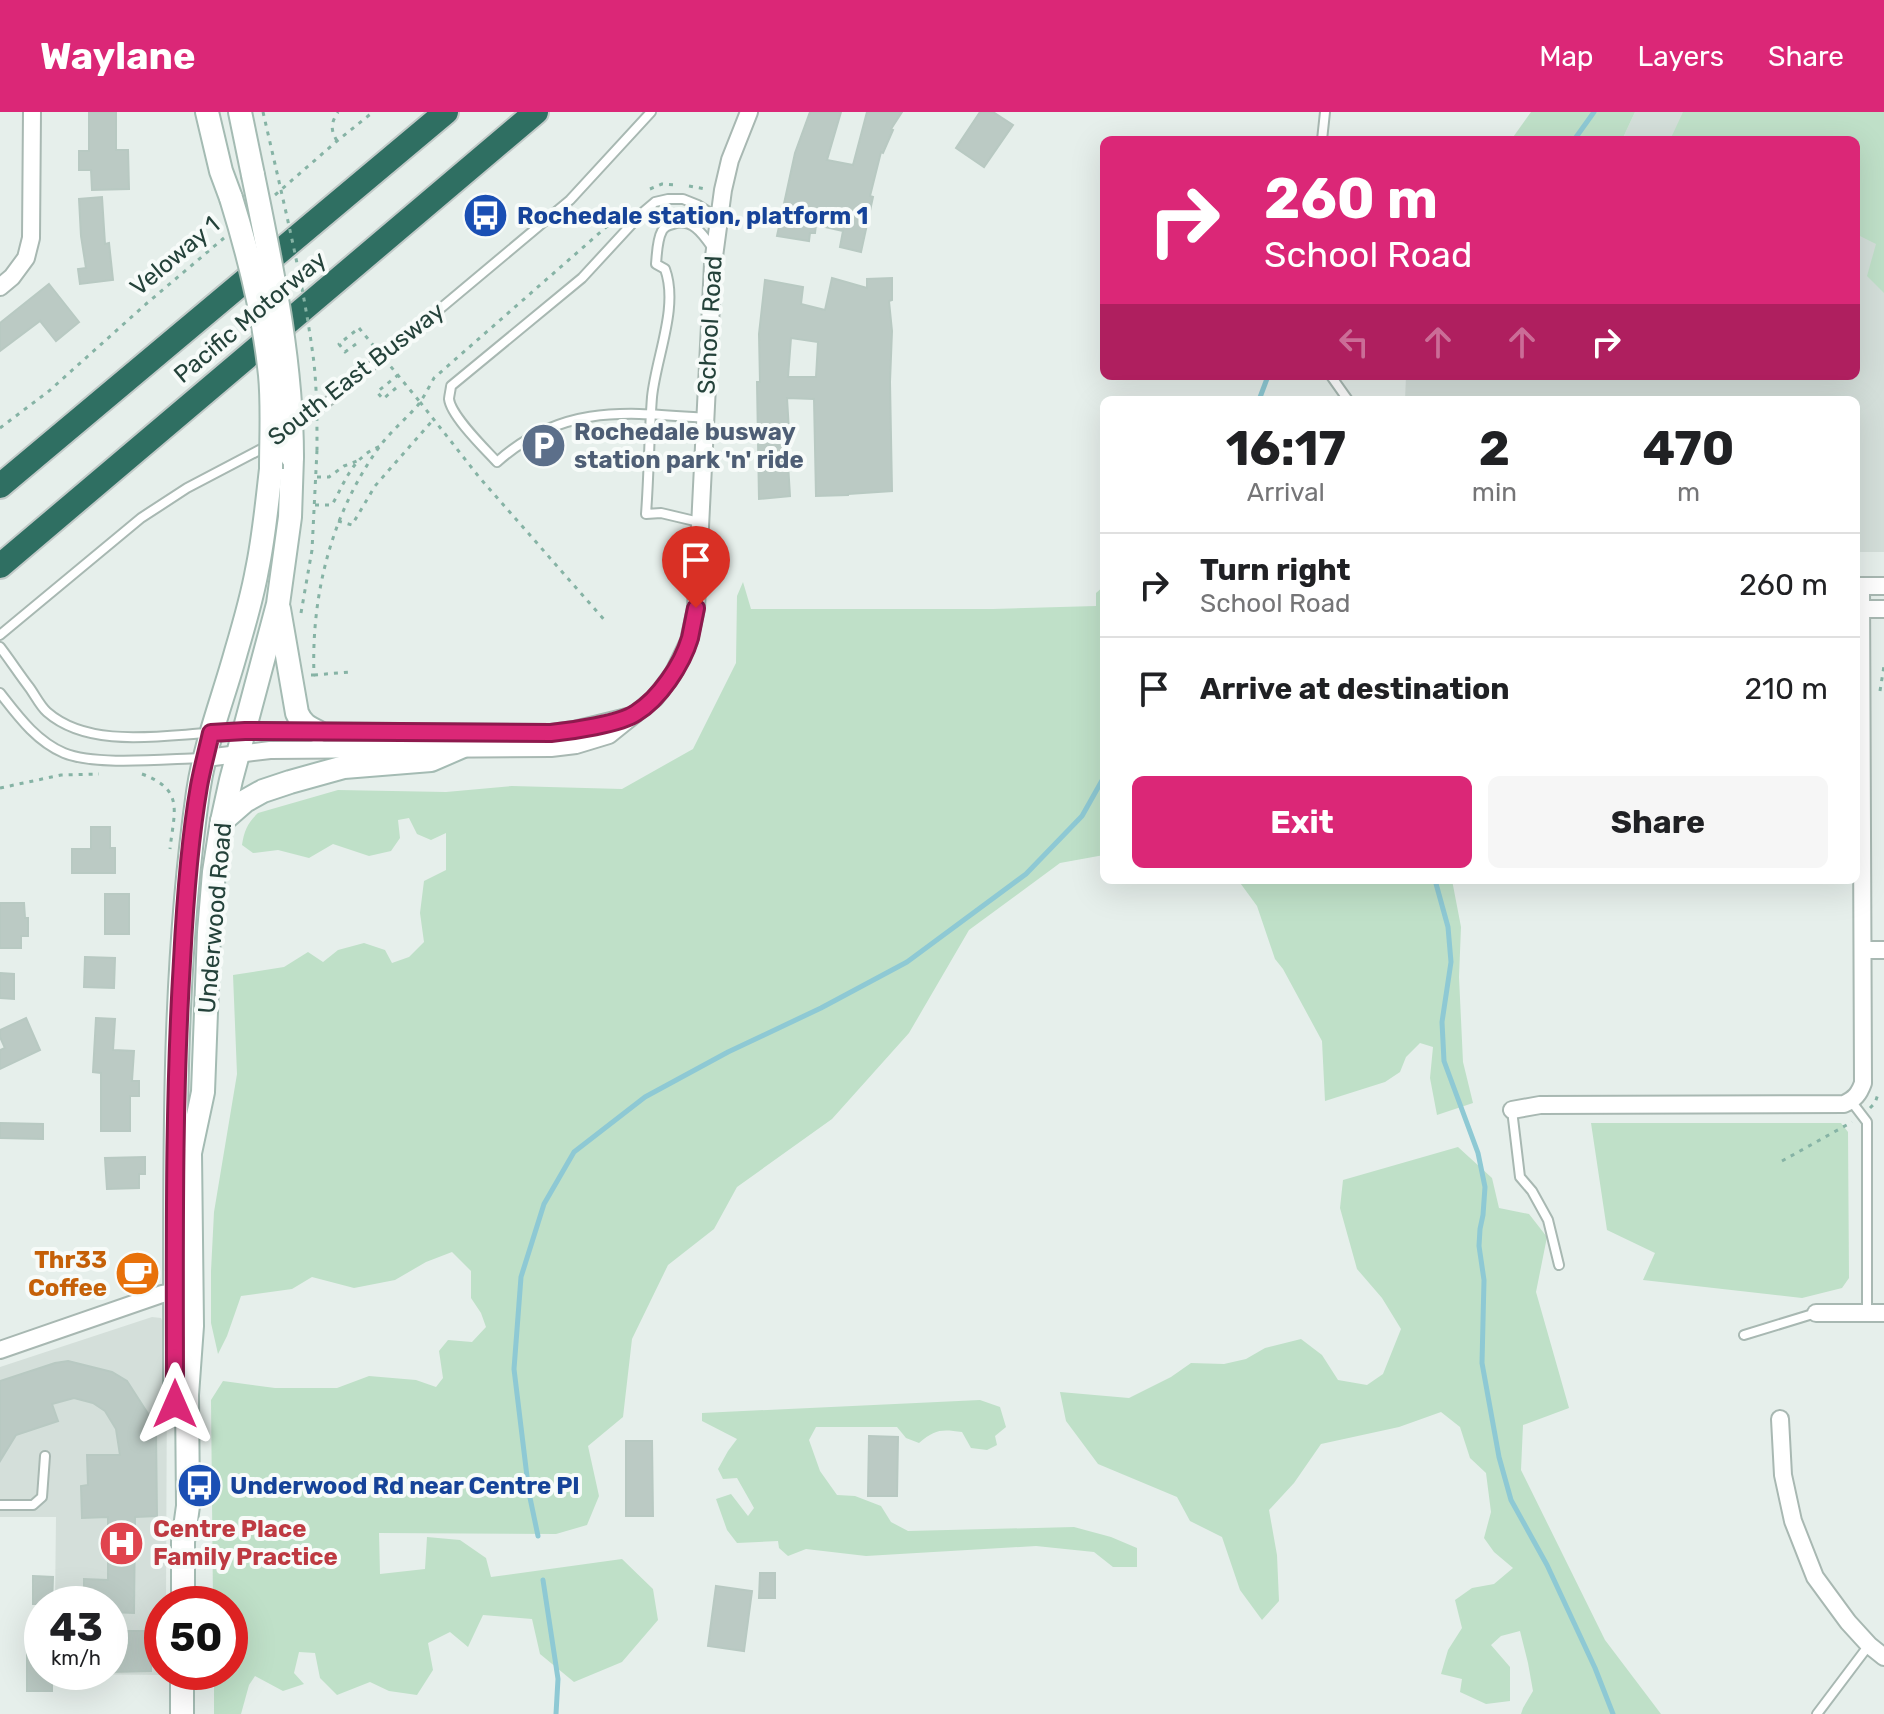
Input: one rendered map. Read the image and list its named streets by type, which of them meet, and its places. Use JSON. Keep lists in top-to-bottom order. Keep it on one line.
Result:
{"streets":{"highway":["Pacific Motorway"],"main road":["Underwood Road"],"street":["School Road"],"lane":["South East Busway"],"path":["Veloway 1"]},"crossings":[["School Road","Underwood Road"]],"places":{"bus stop":["Rochedale station, platform 1","Underwood Rd near Centre Pl"],"parking":["Rochedale busway station park 'n' ride"],"cafe":["Thr33 Coffee"],"hospital":["Centre Place Family Practice"]},"page":{"header":"Waylane","nav":["Map","Layers","Share"],"turn":["260 m","School Road"],"eta":["16:17","Arrival","2","min","470","m"],"list":[{"name":"Turn right","note":"School Road","value":"260 m"},{"name":"Arrive at destination","value":"210 m"}],"buttons":["Exit","Share"],"speed":"43 km/h","limit":"50"}}
